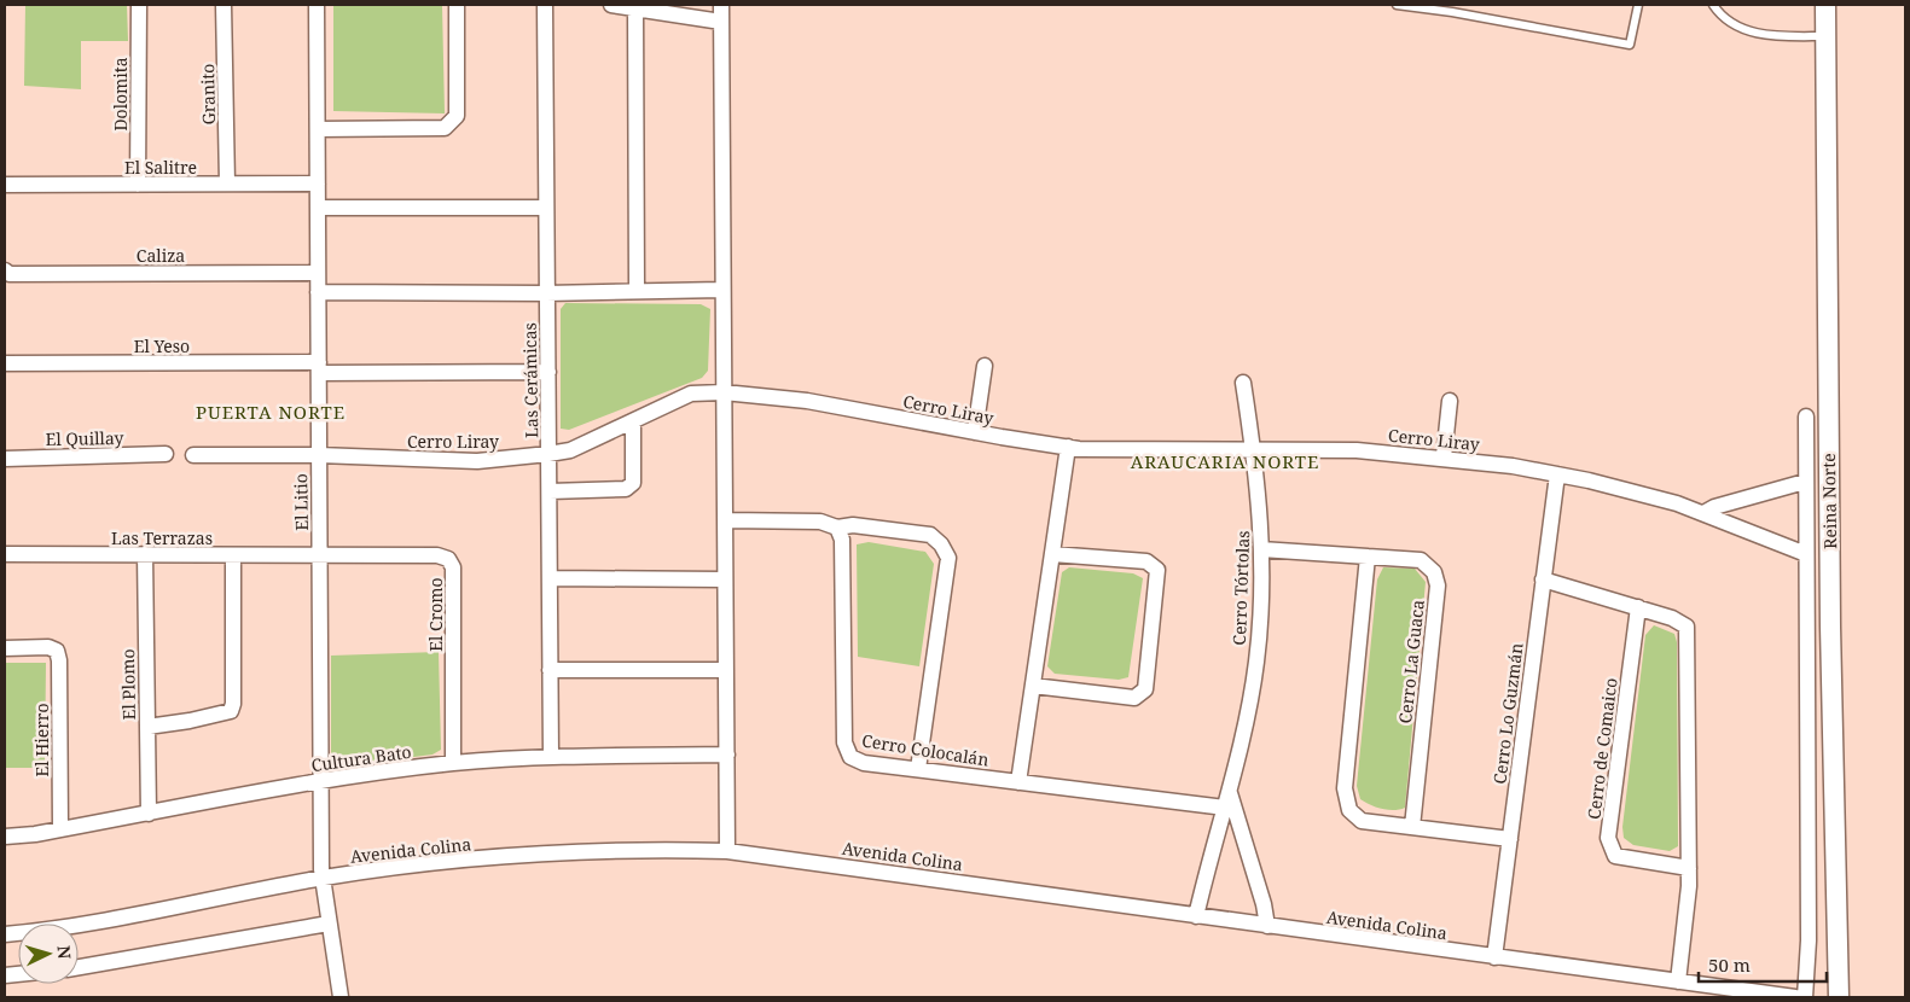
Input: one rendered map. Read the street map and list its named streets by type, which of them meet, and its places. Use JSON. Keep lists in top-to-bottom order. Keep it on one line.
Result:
{"streets":{"street":["Dolomita","Granito","El Salitre","Caliza","El Yeso","Las Cerámicas","Cerro Liray","El Quillay","Reina Norte","El Litio","Las Terrazas","Cerro Tórtolas","El Cromo","Cerro La Guaca","El Plomo","Cerro Lo Guzmán","El Hierro","Cerro de Comaico","Cerro Colocalán","Cultura Bato","Avenida Colina"]},"crossings":[["Dolomita","El Salitre"],["Granito","El Salitre"],["El Salitre","El Litio"],["Caliza","El Litio"],["El Yeso","Las Cerámicas"],["El Yeso","El Litio"],["Las Cerámicas","Cerro Liray"],["Las Cerámicas","Cultura Bato"],["Cerro Liray","Reina Norte"],["Cerro Liray","El Litio"],["Cerro Liray","Cerro Tórtolas"],["Cerro Liray","Cerro Lo Guzmán"],["El Litio","Las Terrazas"],["El Litio","El Cromo"],["El Litio","Cultura Bato"],["El Litio","Avenida Colina"],["Las Terrazas","El Cromo"],["Las Terrazas","El Plomo"],["Cerro Tórtolas","Cerro La Guaca"],["Cerro Tórtolas","Cerro Colocalán"],["Cerro Tórtolas","Avenida Colina"],["El Cromo","Cultura Bato"],["El Plomo","Cultura Bato"],["Cerro Lo Guzmán","Avenida Colina"],["El Hierro","Cultura Bato"]],"districts":["PUERTA NORTE","ARAUCARIA NORTE"],"scale_bar":"50 m","north":"right"}
